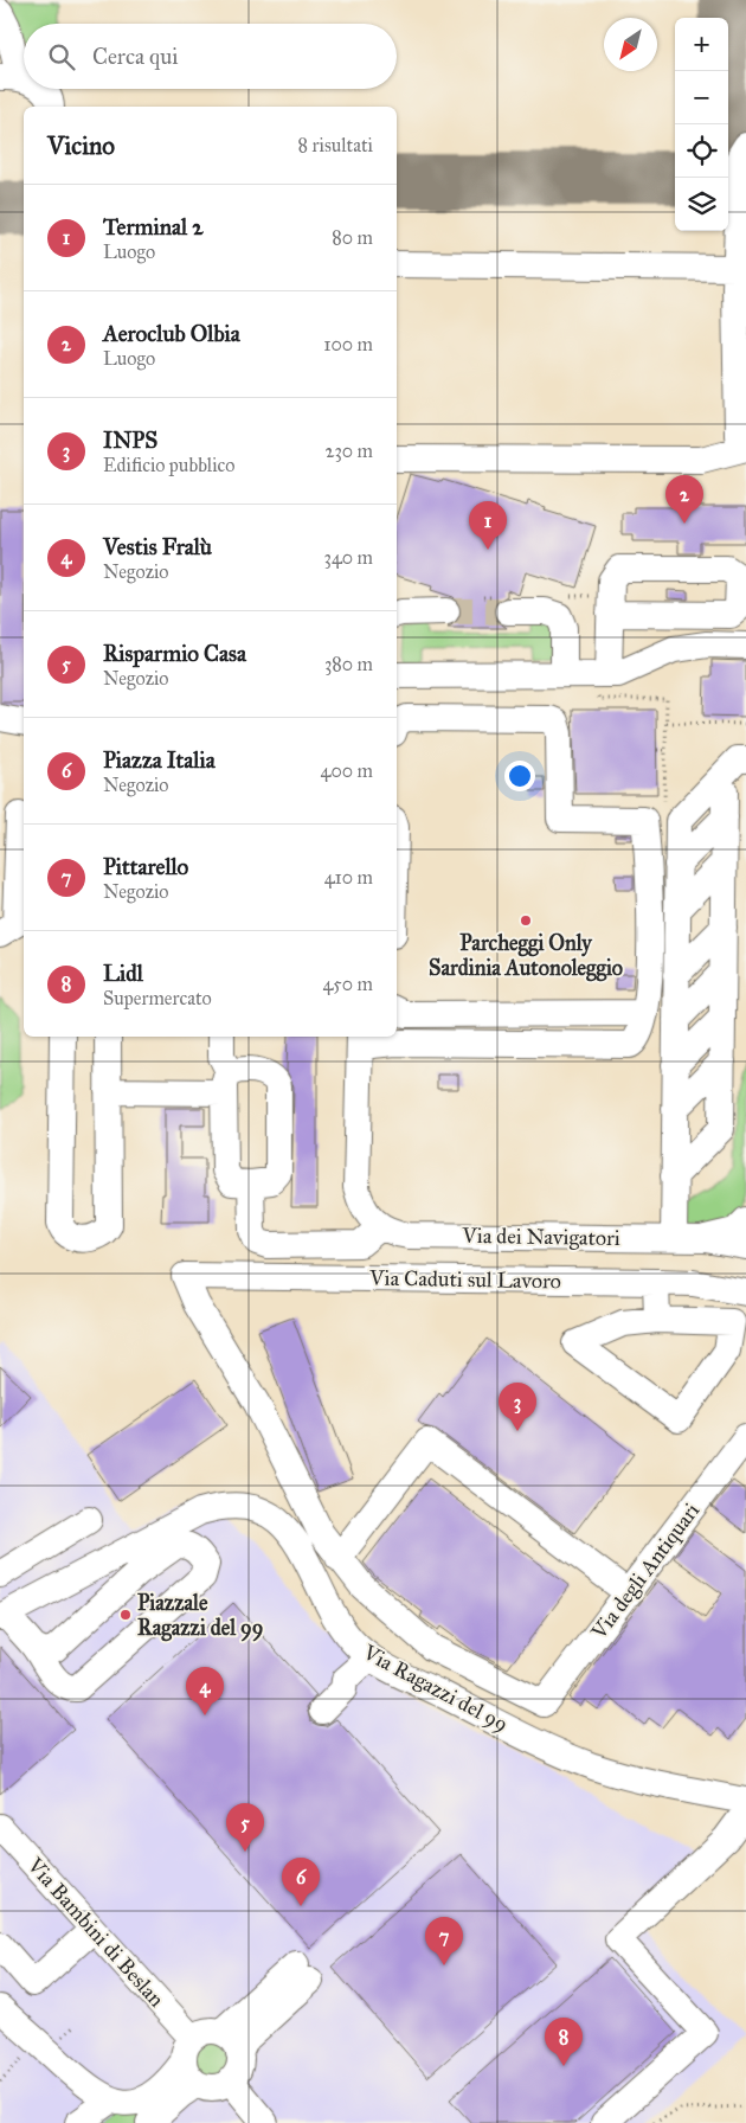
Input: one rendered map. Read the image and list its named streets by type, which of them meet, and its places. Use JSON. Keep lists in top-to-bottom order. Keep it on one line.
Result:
{"streets":{"street":["Via dei Navigatori","Via Caduti sul Lavoro","Via degli Antiquari","Via Ragazzi del 99","Via Bambini di Beslan"]},"crossings":[["Via Caduti sul Lavoro","Via degli Antiquari"]],"places":["Parcheggi Only Sardinia Autonoleggio","Piazzale Ragazzi del 99"],"north":"bottom left","page":{"map_buttons":["+","−"],"search":"Cerca qui","heading":["Vicino","8 risultati"],"list":[{"mark":"1","name":"Terminal 2","note":"Luogo","value":"80 m"},{"mark":"2","name":"Aeroclub Olbia","note":"Luogo","value":"100 m"},{"mark":"3","name":"INPS","note":"Edificio pubblico","value":"230 m"},{"mark":"4","name":"Vestis Fralù","note":"Negozio","value":"340 m"},{"mark":"5","name":"Risparmio Casa","note":"Negozio","value":"380 m"},{"mark":"6","name":"Piazza Italia","note":"Negozio","value":"400 m"},{"mark":"7","name":"Pittarello","note":"Negozio","value":"410 m"},{"mark":"8","name":"Lidl","note":"Supermercato","value":"450 m"}],"pins":["2","1","3","4","5","6","7","8"]}}
